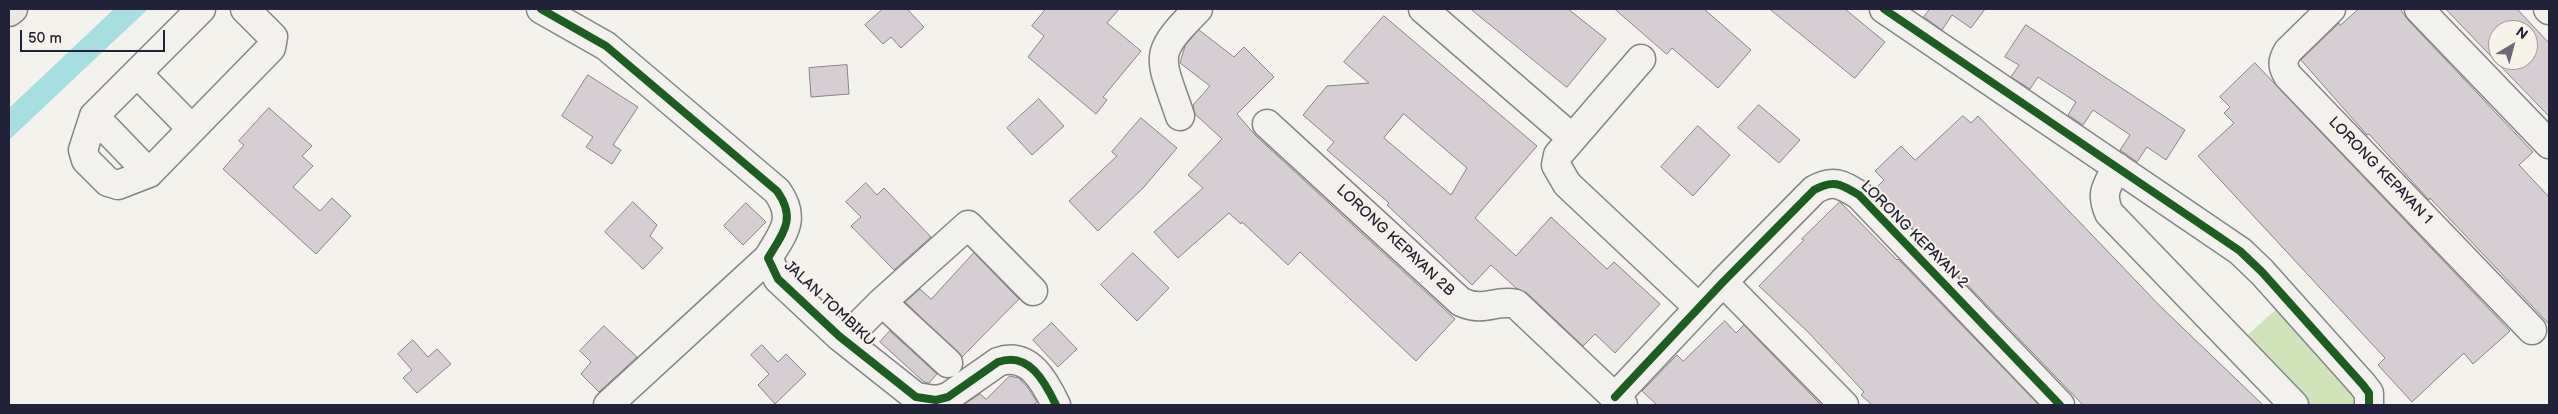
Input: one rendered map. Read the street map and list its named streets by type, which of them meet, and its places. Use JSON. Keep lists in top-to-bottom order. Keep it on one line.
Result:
{"streets":{"street":["LORONG KEPAYAN 1","LORONG KEPAYAN 2","LORONG KEPAYAN 2B","JALAN TOMBIKU"]},"crossings":[["LORONG KEPAYAN 2","LORONG KEPAYAN 2B"]],"scale_bar":"50 m","north":"top right"}
